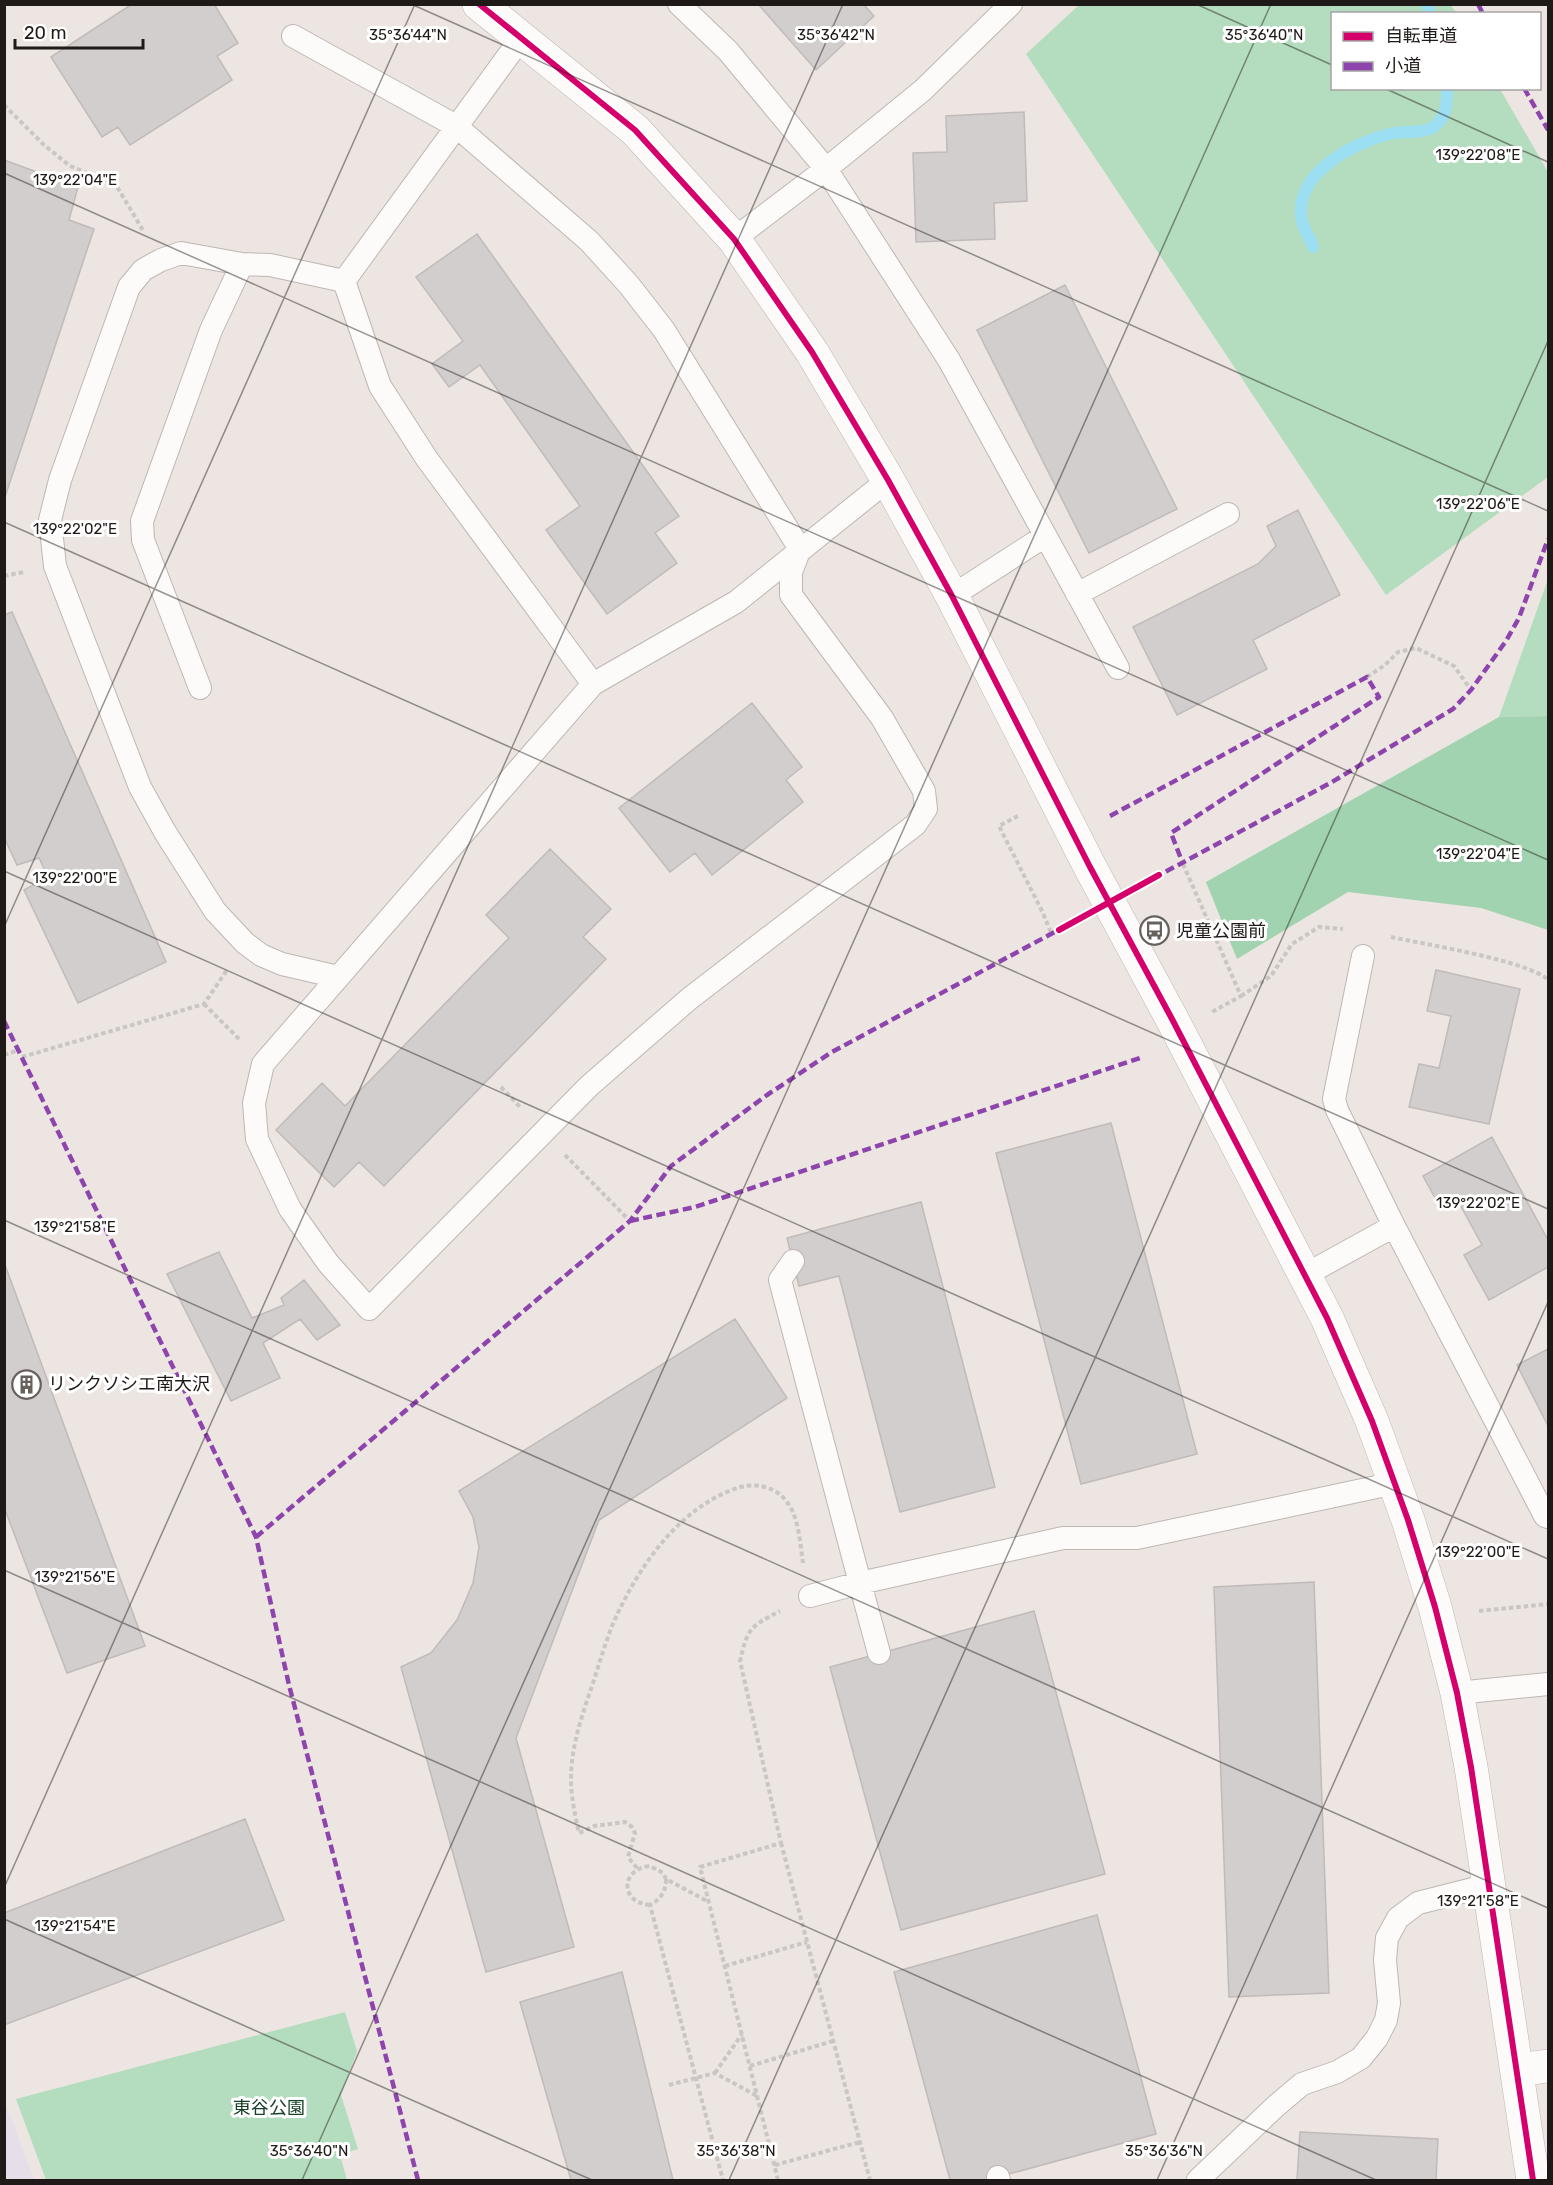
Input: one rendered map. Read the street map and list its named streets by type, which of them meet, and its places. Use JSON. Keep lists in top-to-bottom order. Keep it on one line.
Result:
{"parks":["東谷公園"],"places":{"bus stop":["児童公園前"],"building":["リンクソシエ南大沢"]},"legend":["自転車道","小道"],"scale_bar":"20 m","coordinates":["35°36'44\"N","35°36'42\"N","35°36'40\"N","139°22'08\"E","139°22'04\"E","139°22'06\"E","139°22'02\"E","139°22'00\"E","139°21'58\"E","139°21'56\"E","139°21'54\"E","35°36'38\"N","35°36'36\"N"]}
